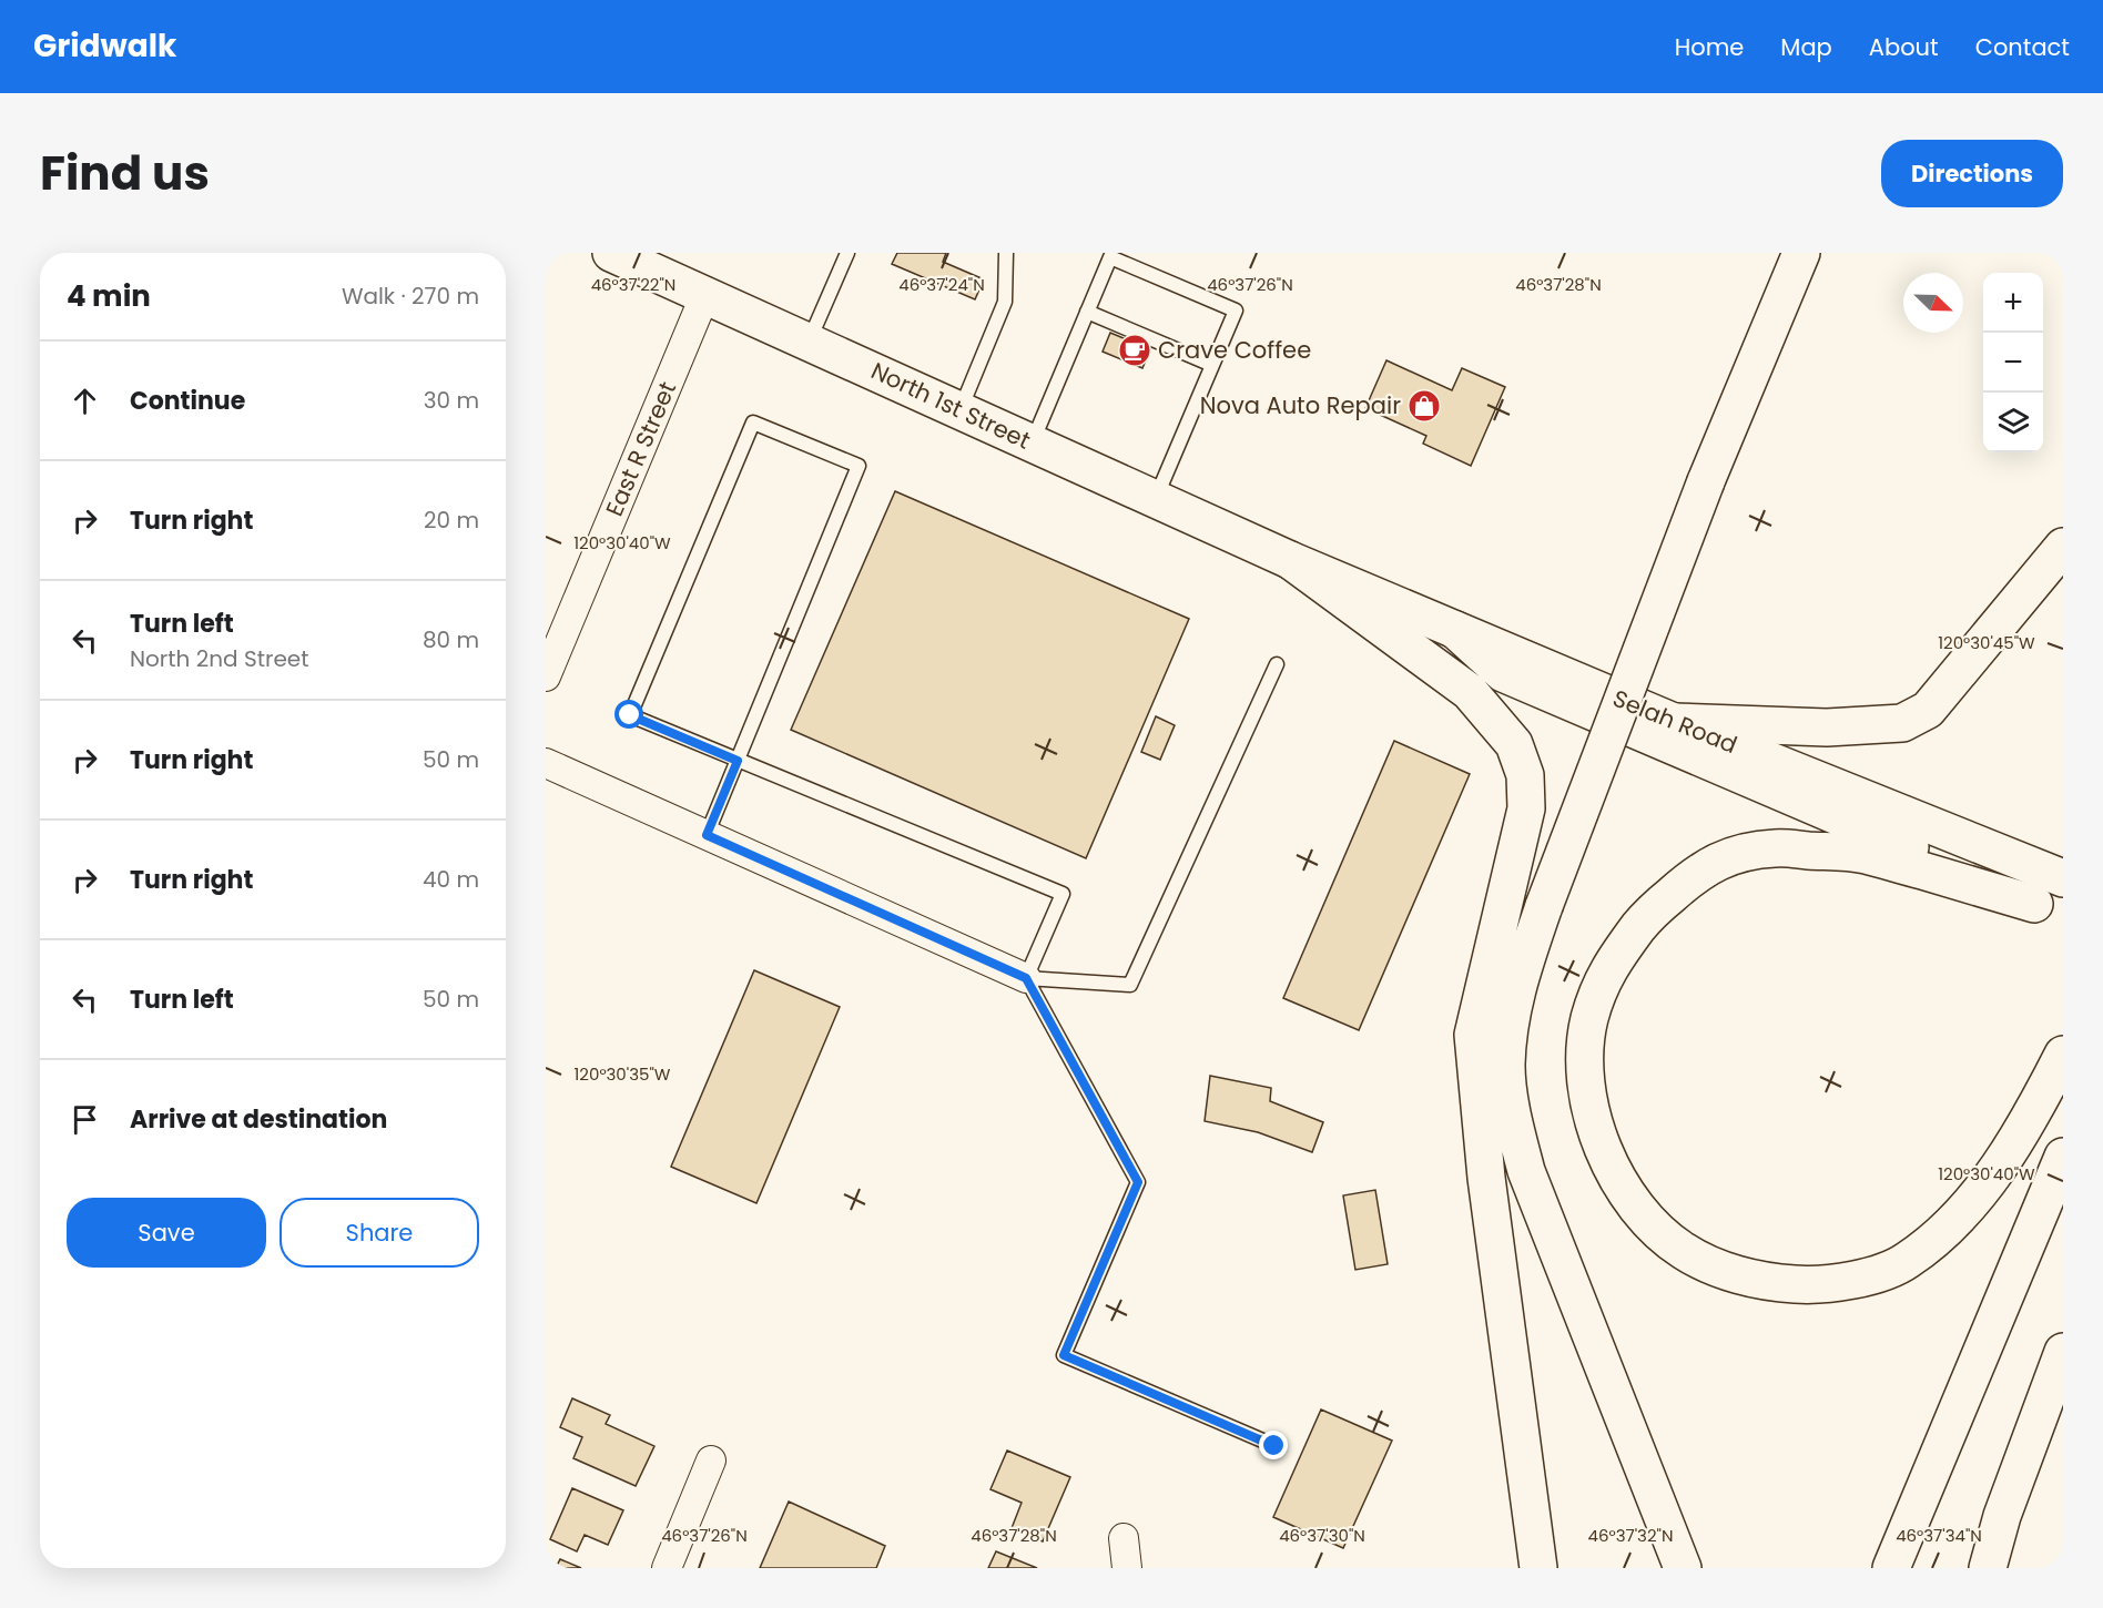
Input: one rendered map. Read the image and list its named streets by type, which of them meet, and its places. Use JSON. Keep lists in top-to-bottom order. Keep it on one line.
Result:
{"streets":{"main road":["North 1st Street","Selah Road"],"street":["East R Street"]},"crossings":[["North 1st Street","East R Street"],["North 1st Street","Selah Road"]],"places":{"cafe":["Crave Coffee"],"shop":["Nova Auto Repair"]},"north":"bottom right","page":{"header":"Gridwalk","nav":["Home","Map","About","Contact"],"title":"Find us","buttons":["Directions",["Save","Share"]],"heading":["4 min","Walk · 270 m"],"map_buttons":["+","−"],"list":[["Continue","30 m"],["Turn right","20 m"],["Turn left","North 2nd Street","80 m"],["Turn right","50 m"],["Turn right","40 m"],["Turn left","50 m"],"Arrive at destination"]},"coordinates":["46°37'22\"N","46°37'24\"N","46°37'26\"N","46°37'28\"N","120°30'40\"W","120°30'45\"W","120°30'35\"W","46°37'30\"N","46°37'32\"N","46°37'34\"N"]}
